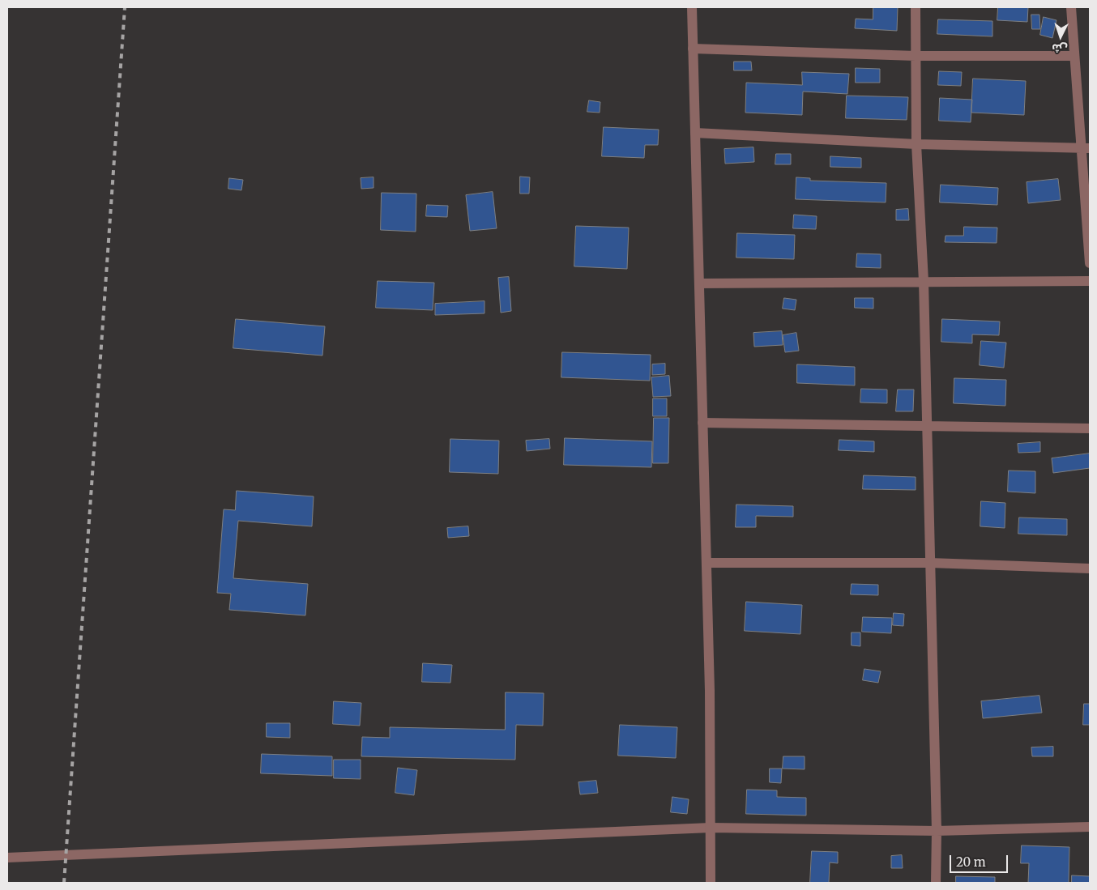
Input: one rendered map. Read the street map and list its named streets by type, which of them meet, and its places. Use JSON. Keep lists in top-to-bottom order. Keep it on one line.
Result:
{"scale_bar":"20 m","north":"bottom"}
